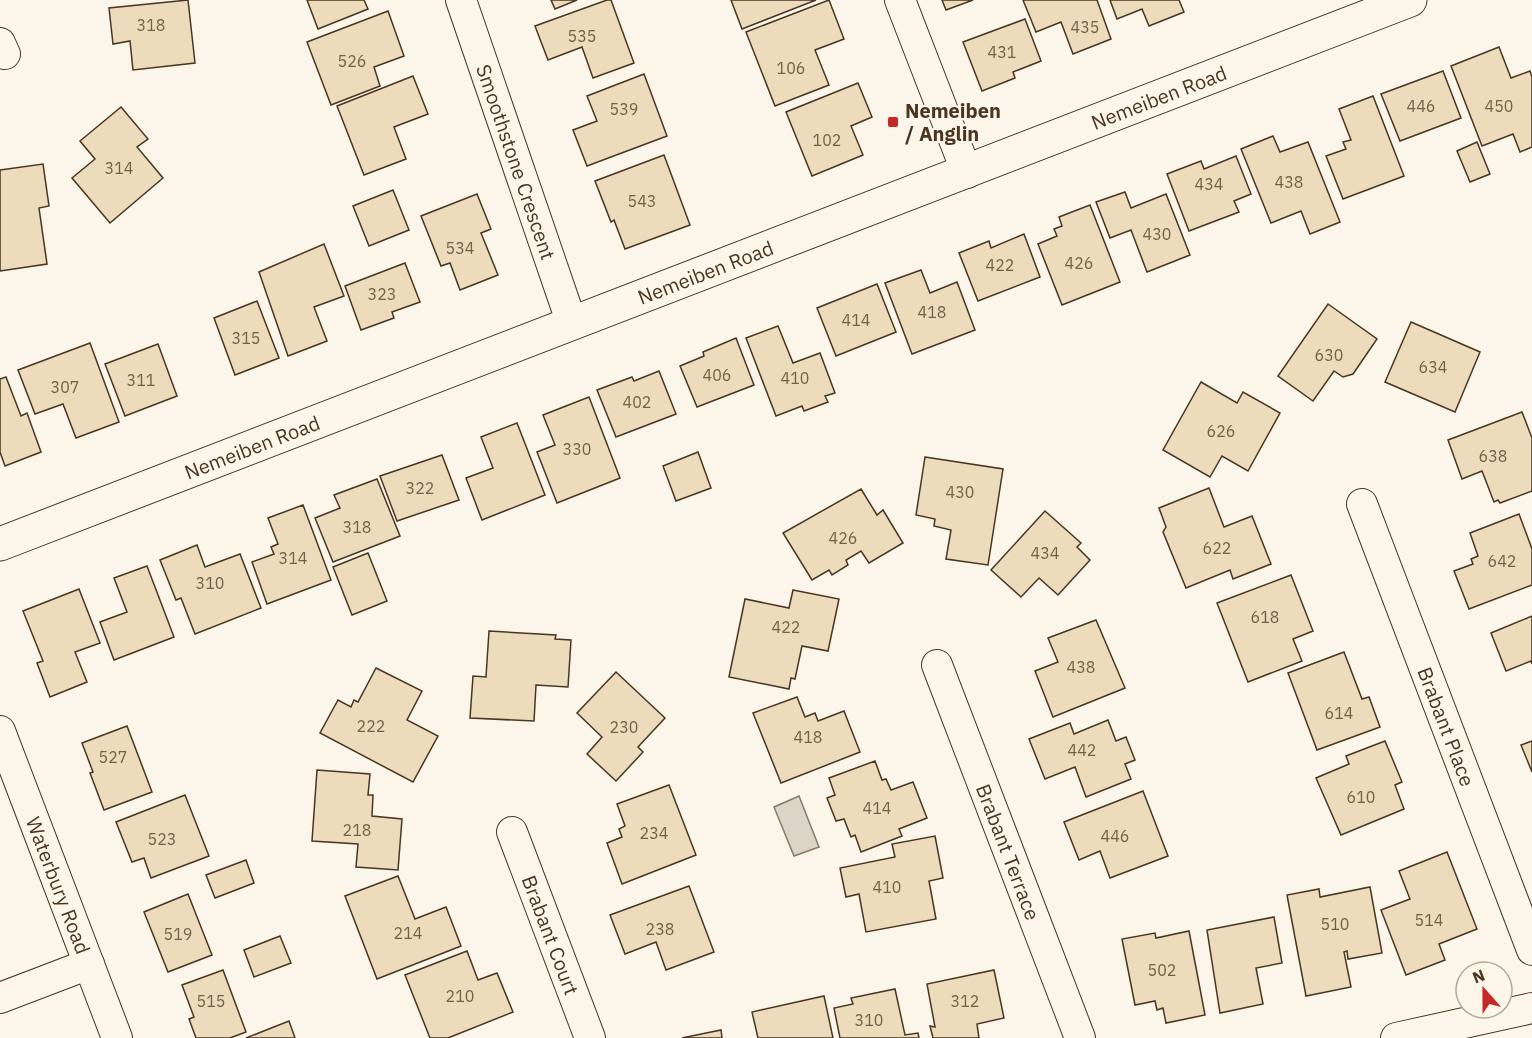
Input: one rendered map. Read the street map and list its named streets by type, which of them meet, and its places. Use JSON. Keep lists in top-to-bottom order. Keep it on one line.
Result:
{"streets":{"street":["Nemeiben Road","Smoothstone Crescent","Brabant Place","Brabant Terrace","Waterbury Road","Brabant Court"]},"crossings":[["Nemeiben Road","Smoothstone Crescent"]],"places":{"transit":["Nemeiben / Anglin"]},"house_numbers":["318","435","535","431","526","106","446","450","539","102","314","438","434","543","430","534","426","422","323","418","414","315","630","634","406","410","311","307","402","626","330","638","322","430","318","426","622","434","314","642","310","618","422","438","614","222","230","418","442","527","610","414","218","234","446","523","410","514","510","238","214","519","502","210","515","312","310"],"north":"top"}
